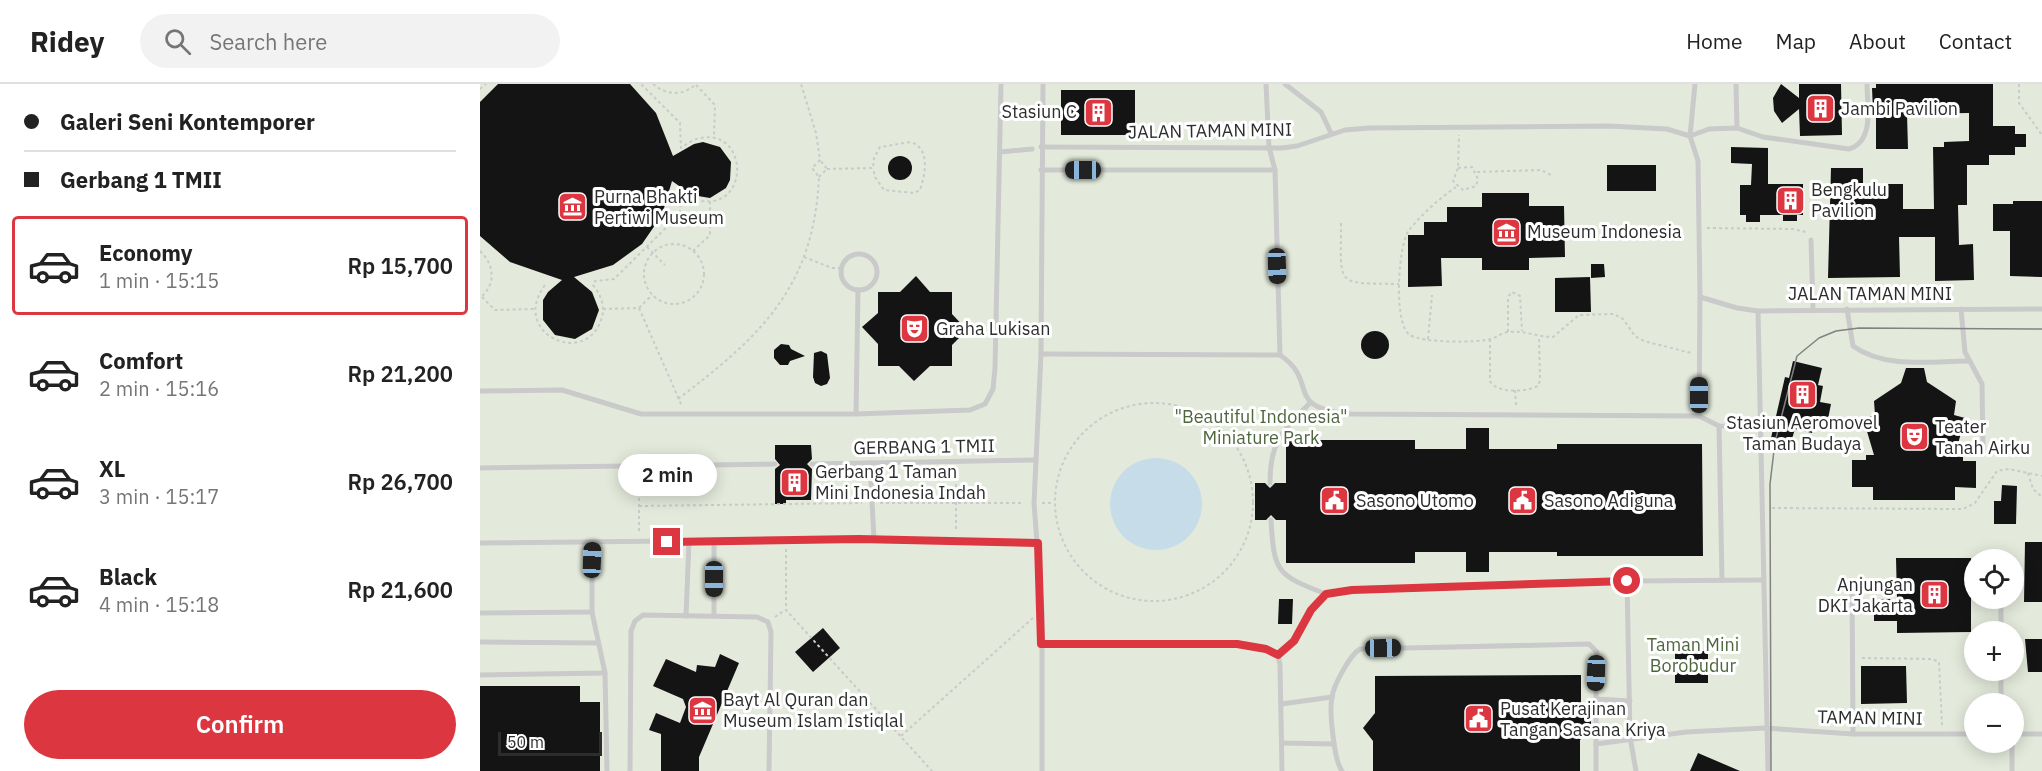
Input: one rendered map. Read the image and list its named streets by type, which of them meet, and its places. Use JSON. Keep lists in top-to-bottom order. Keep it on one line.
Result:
{"streets":{"lane":["JALAN TAMAN MINI","GERBANG 1 TMII","TAMAN MINI"]},"parks":["\"Beautiful Indonesia\" Miniature Park","Taman Mini Borobudur"],"places":{"building":["Jambi Pavilion","Stasiun C","Bengkulu Pavilion","Stasiun Aeromovel Taman Budaya","Gerbang 1 Taman Mini Indonesia Indah","Anjungan DKI Jakarta"],"museum":["Purna Bhakti Pertiwi Museum","Museum Indonesia","Bayt Al Quran dan Museum Islam Istiqlal"],"theatre":["Graha Lukisan","Teater Tanah Airku"],"public building":["Sasono Utomo","Sasono Adiguna","Pusat Kerajinan Tangan Sasana Kriya"]},"scale_bar":"50 m","page":{"header":"Ridey","search":"Search here","nav":["Home","Map","About","Contact"],"banner":["Galeri Seni Kontemporer","Gerbang 1 TMII"],"list":[{"name":"Economy","note":"1 min · 15:15","value":"Rp 15,700"},{"name":"Comfort","note":"2 min · 15:16","value":"Rp 21,200"},{"name":"XL","note":"3 min · 15:17","value":"Rp 26,700"},{"name":"Black","note":"4 min · 15:18","value":"Rp 21,600"}],"bubble":"2 min","map_buttons":["+","−"],"buttons":"Confirm","scale":"50 m"}}
